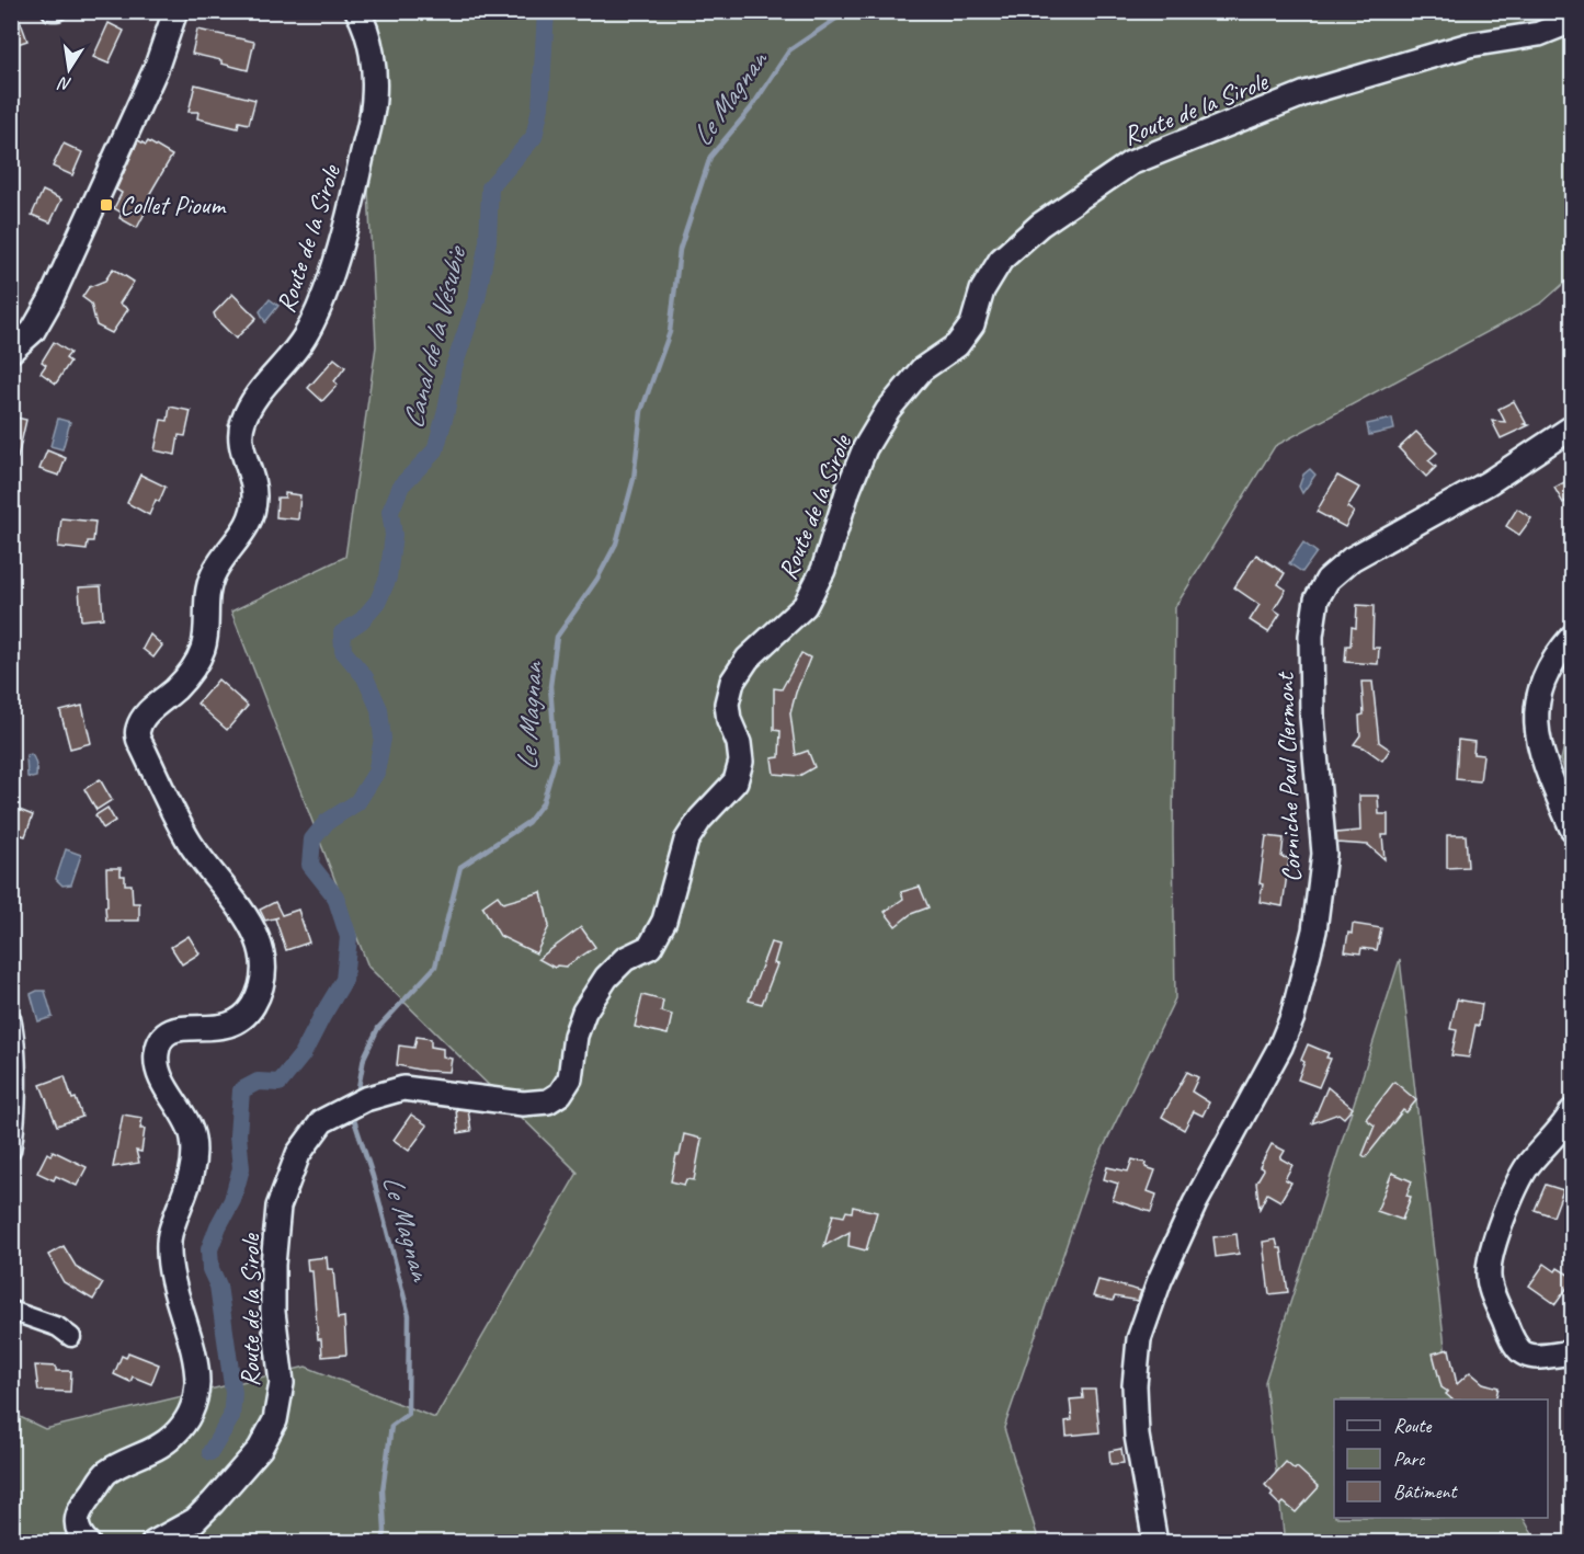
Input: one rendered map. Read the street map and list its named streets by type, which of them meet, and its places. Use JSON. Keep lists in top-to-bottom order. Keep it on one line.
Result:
{"streets":{"street":["Route de la Sirole","Corniche Paul Clermont"]},"water":["Le Magnan","Canal de la Vésubie"],"places":{"transit":["Collet Pioum"]},"legend":["Route","Parc","Bâtiment"],"north":"bottom"}
